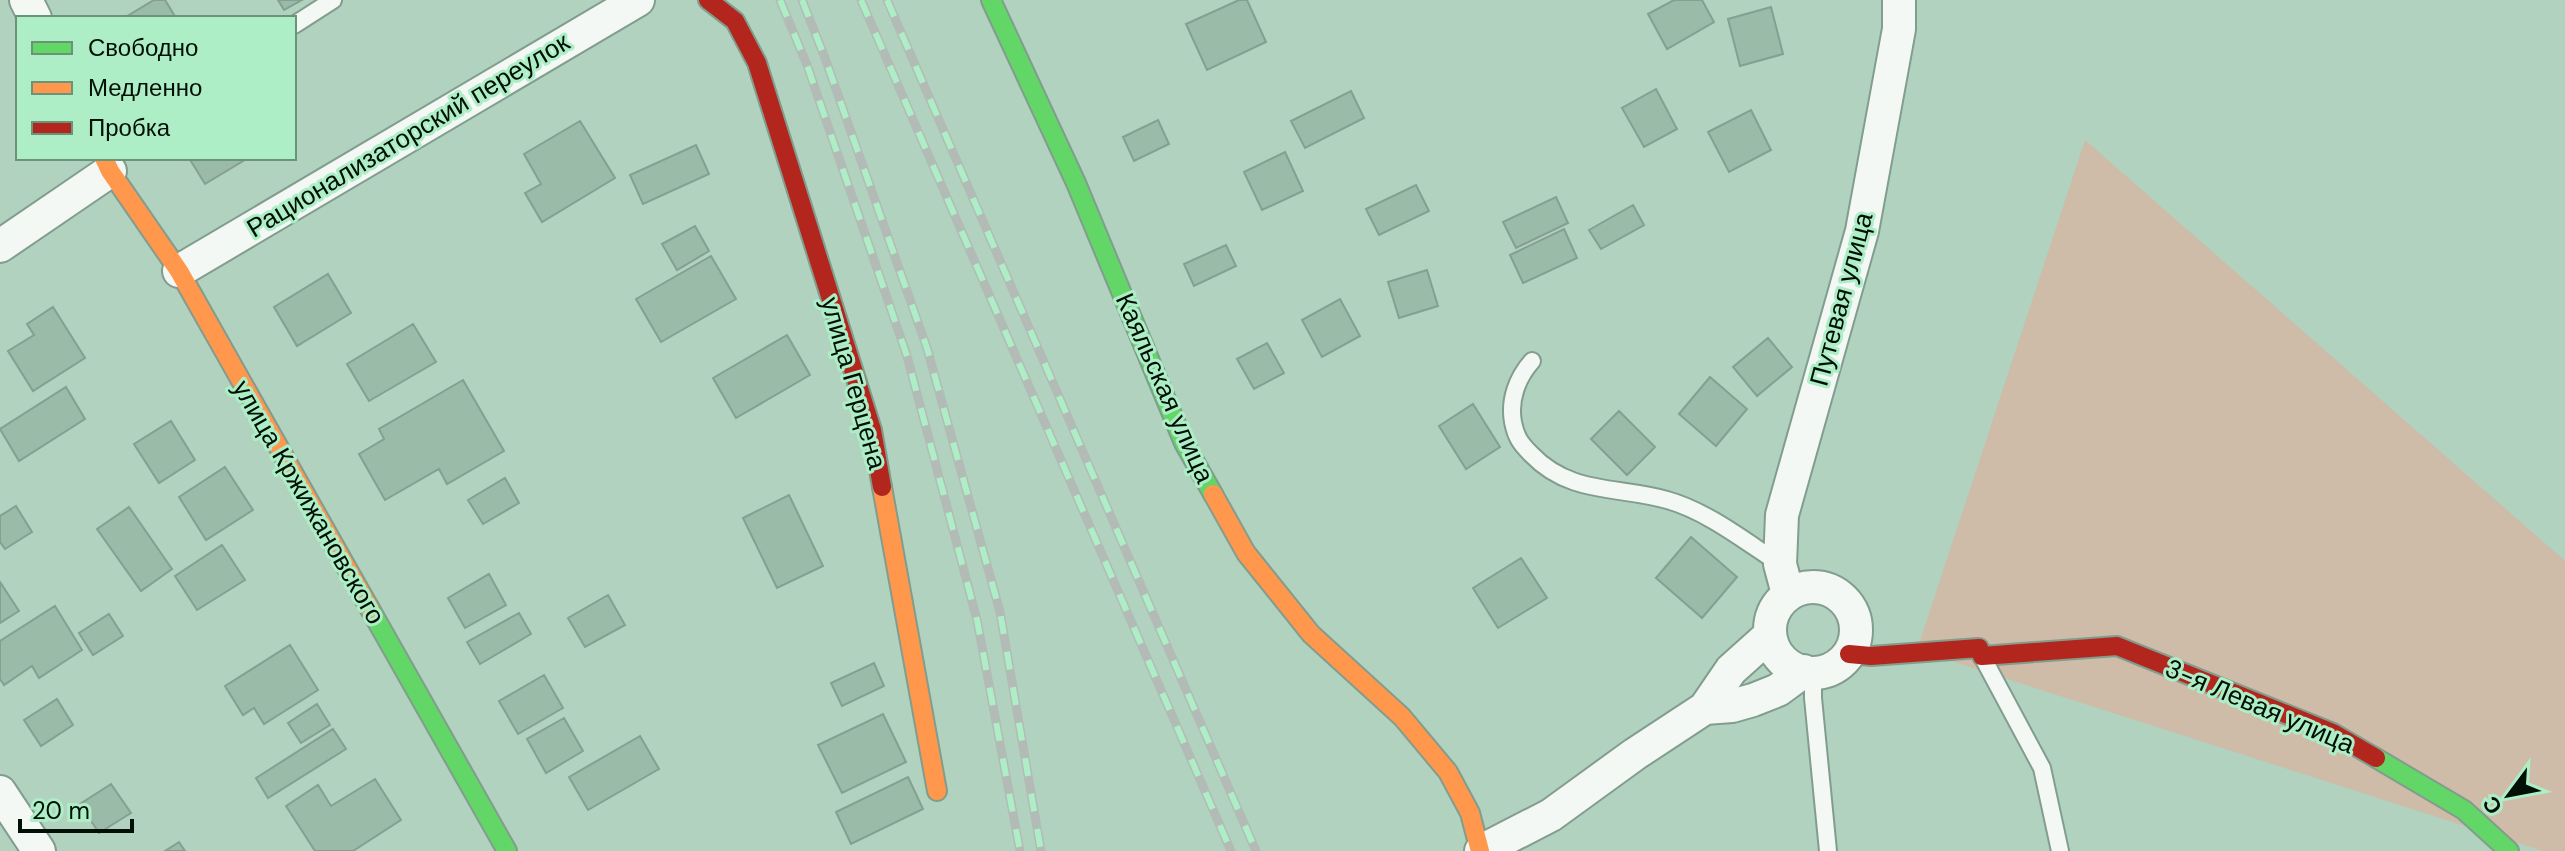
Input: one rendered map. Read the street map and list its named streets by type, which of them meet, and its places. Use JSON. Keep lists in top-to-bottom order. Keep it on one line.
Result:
{"streets":{"street":["Рационализаторский переулок","Путевая улица","улица Герцена","Каяльская улица","улица Кржижановского","3-я Левая улица"]},"crossings":[["Рационализаторский переулок","улица Кржижановского"],["Путевая улица","Каяльская улица"],["Путевая улица","3-я Левая улица"]],"legend":["Свободно","Медленно","Пробка"],"scale_bar":"20 m","north":"bottom left"}
